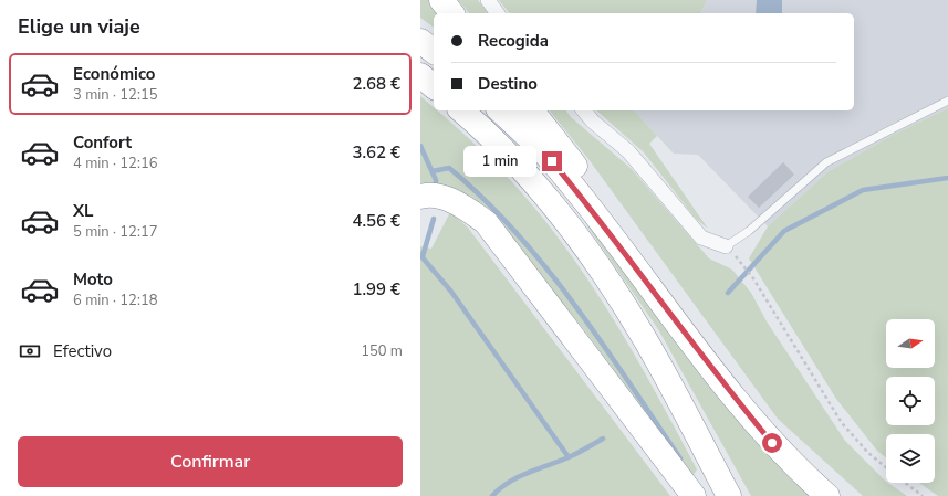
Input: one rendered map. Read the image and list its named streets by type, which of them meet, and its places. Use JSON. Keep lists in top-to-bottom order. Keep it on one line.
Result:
{"north":"right","page":{"heading":"Elige un viaje","banner":["Recogida","Destino"],"list":[{"name":"Económico","note":"3 min · 12:15","value":"2.68 €"},{"name":"Confort","note":"4 min · 12:16","value":"3.62 €"},{"name":"XL","note":"5 min · 12:17","value":"4.56 €"},{"name":"Moto","note":"6 min · 12:18","value":"1.99 €"}],"bubble":"1 min","pay":["Efectivo","150 m"],"buttons":"Confirmar"}}
